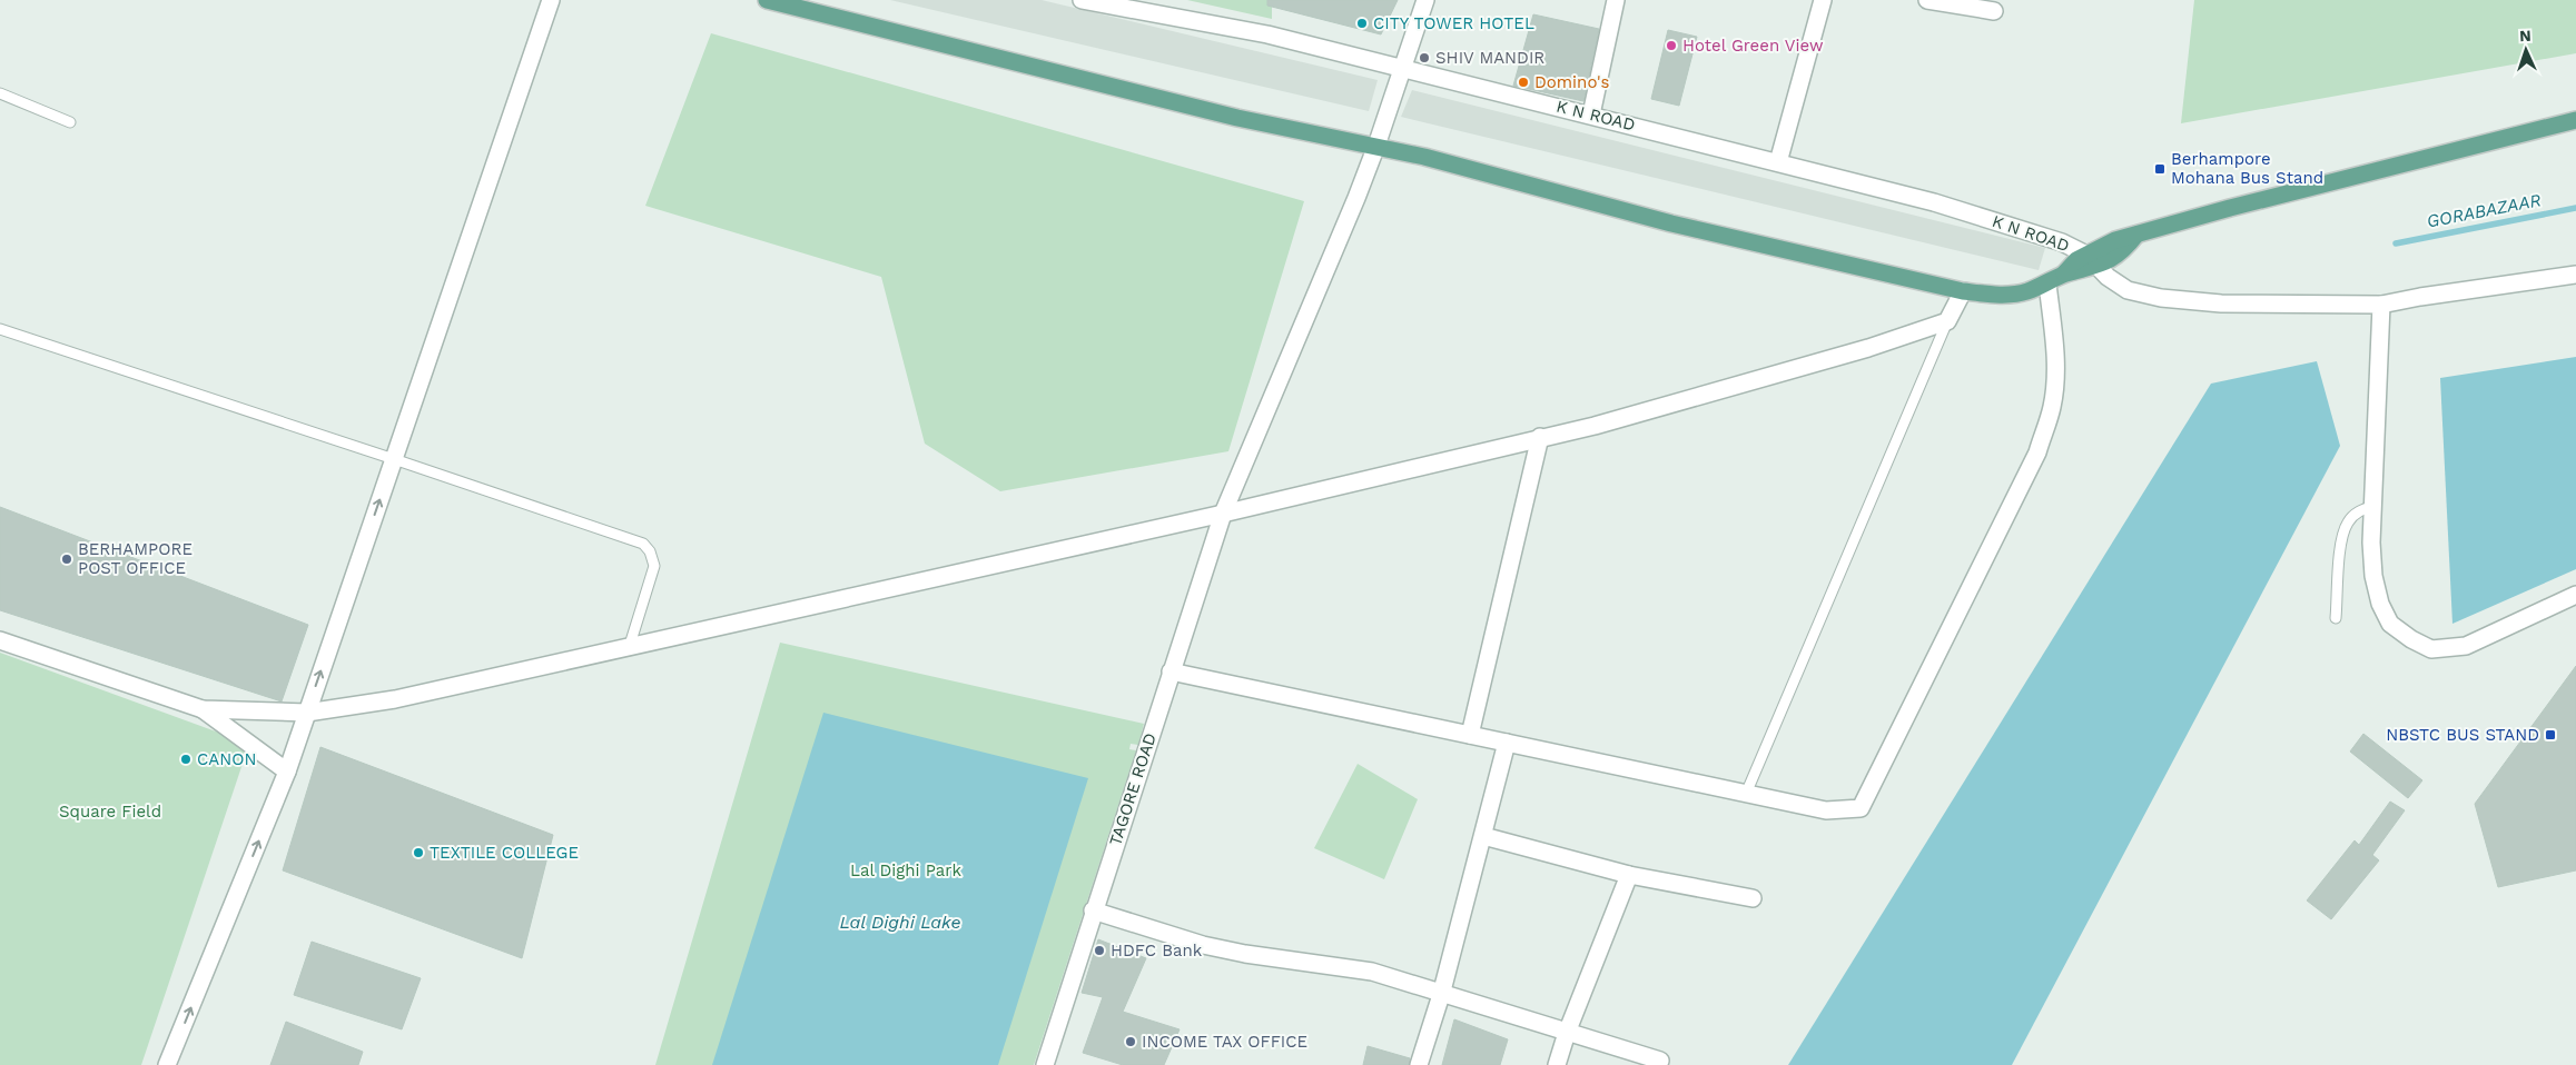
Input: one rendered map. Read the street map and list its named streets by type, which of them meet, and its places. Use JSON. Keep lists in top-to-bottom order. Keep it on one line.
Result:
{"streets":{"street":["K N ROAD","TAGORE ROAD"]},"crossings":[["K N ROAD","TAGORE ROAD"]],"water":["GORABAZAAR","Lal Dighi Lake"],"parks":["Square Field","Lal Dighi Park"],"places":{"other":["CITY TOWER HOTEL","Hotel Green View","SHIV MANDIR","Domino's","BERHAMPORE POST OFFICE","CANON","TEXTILE COLLEGE","HDFC Bank","INCOME TAX OFFICE"],"transit":["Berhampore Mohana Bus Stand","NBSTC BUS STAND"]},"north":"top"}
